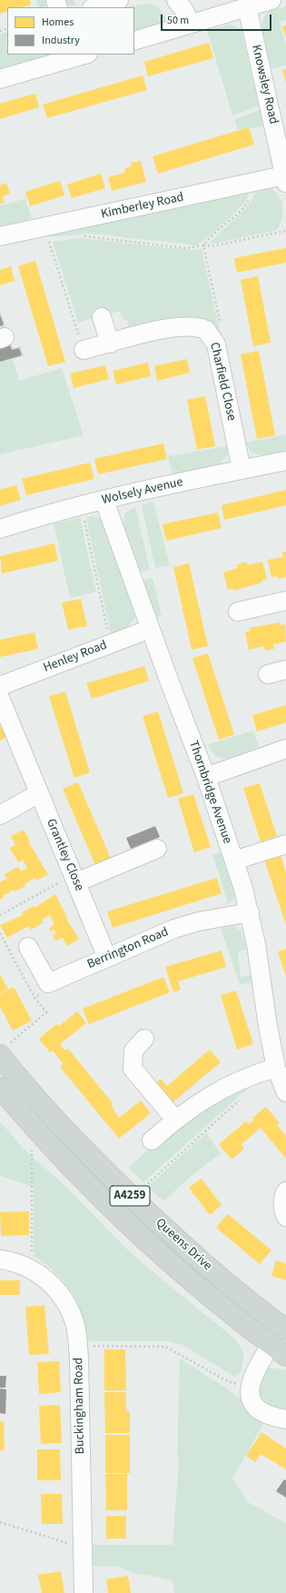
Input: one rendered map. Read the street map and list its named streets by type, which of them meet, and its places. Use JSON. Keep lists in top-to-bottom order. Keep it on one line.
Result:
{"streets":{"main road":["A4259","Queens Drive"],"street":["Knowsley Road","Kimberley Road","Charfield Close","Wolsely Avenue","Henley Road","Thornbridge Avenue","Grantley Close","Berrington Road","Buckingham Road"]},"crossings":[["Knowsley Road","Kimberley Road"],["Charfield Close","Wolsely Avenue"],["Wolsely Avenue","Thornbridge Avenue"],["Henley Road","Thornbridge Avenue"],["Thornbridge Avenue","Berrington Road"],["Grantley Close","Berrington Road"]],"legend":["Homes","Industry"],"scale_bar":"50 m"}
